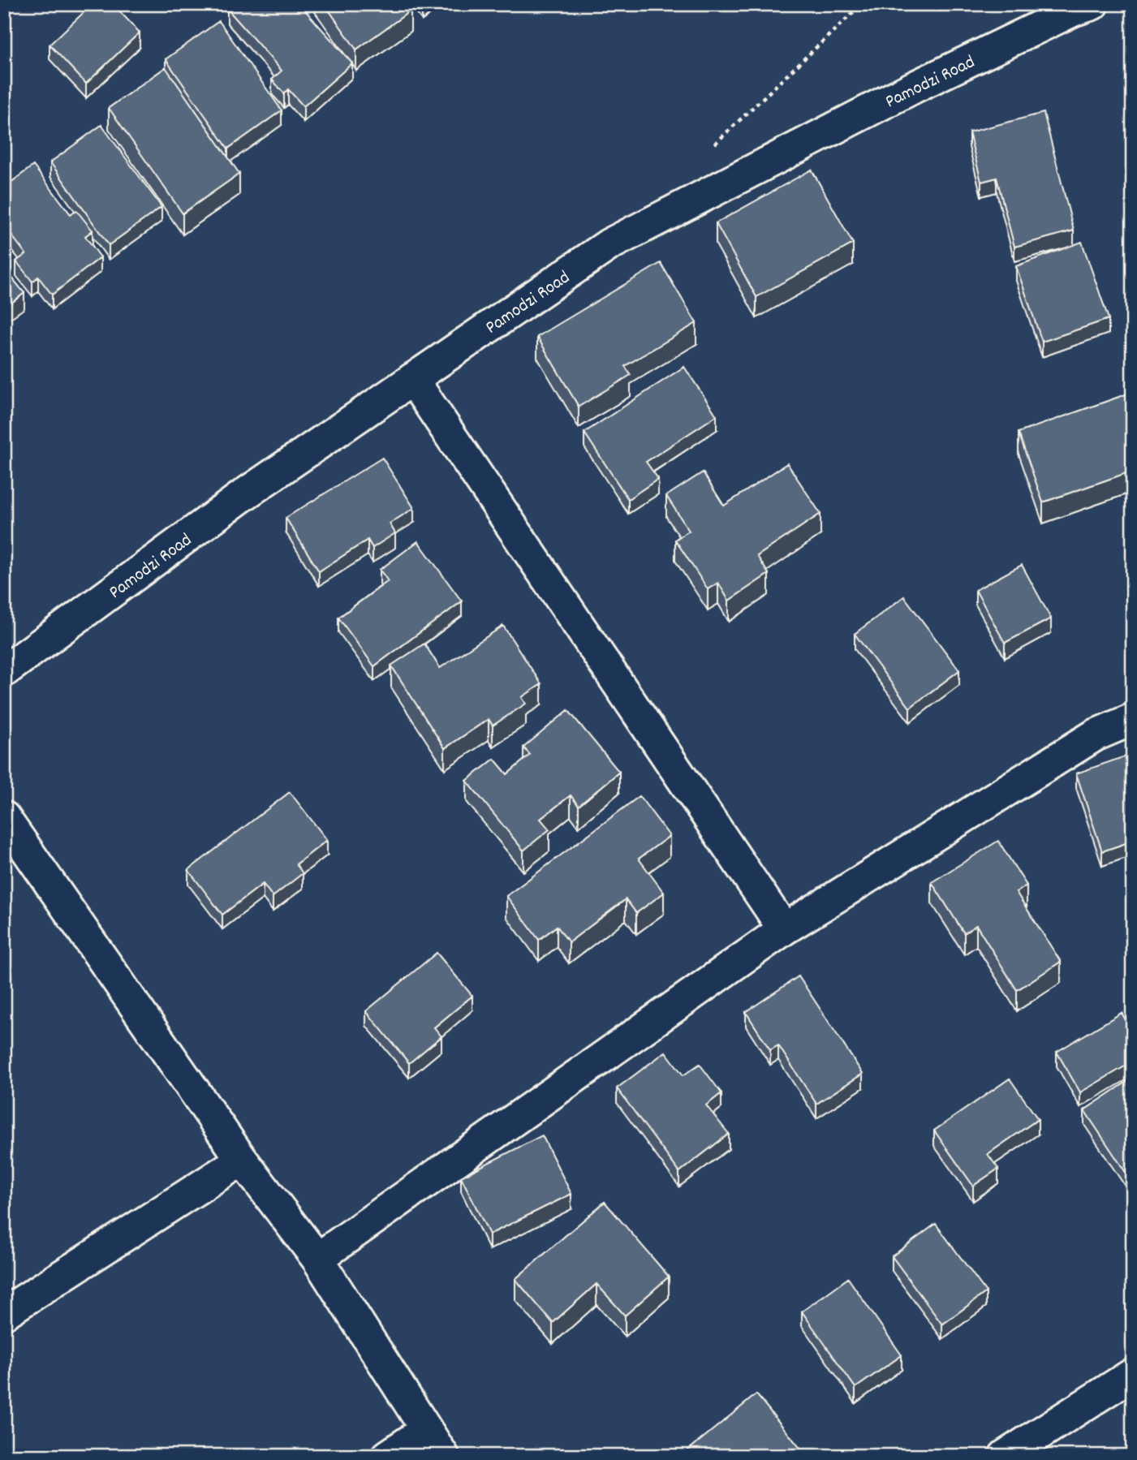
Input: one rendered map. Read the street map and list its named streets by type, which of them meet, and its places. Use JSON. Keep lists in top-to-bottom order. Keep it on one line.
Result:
{"streets":{"street":["Pamodzi Road"]}}
